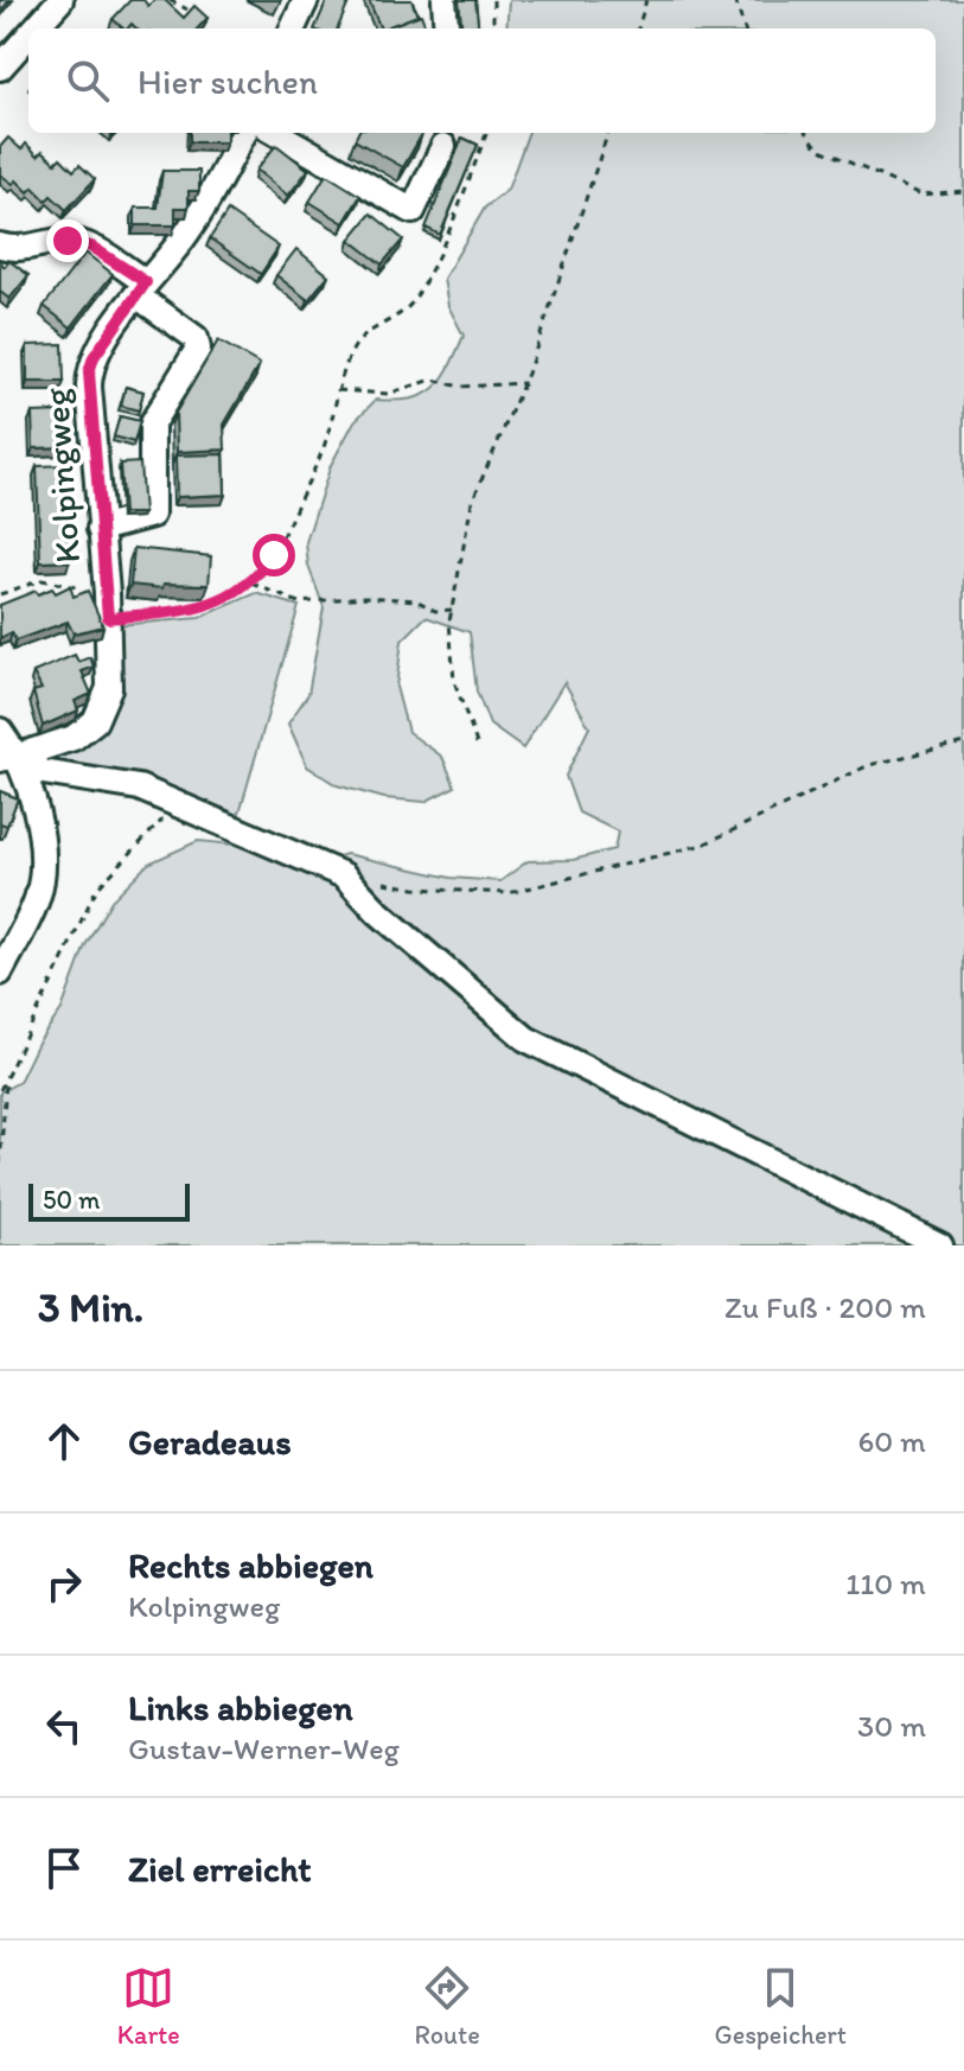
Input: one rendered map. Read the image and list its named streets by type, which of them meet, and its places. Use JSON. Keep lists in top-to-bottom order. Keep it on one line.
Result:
{"streets":{"street":["Kolpingweg"]},"scale_bar":"50 m","page":{"search":"Hier suchen","scale":"50 m","heading":["3 Min.","Zu Fuß · 200 m"],"list":[["Geradeaus","60 m"],["Rechts abbiegen","Kolpingweg","110 m"],["Links abbiegen","Gustav-Werner-Weg","30 m"],"Ziel erreicht"],"nav":["Karte","Route","Gespeichert"]}}
